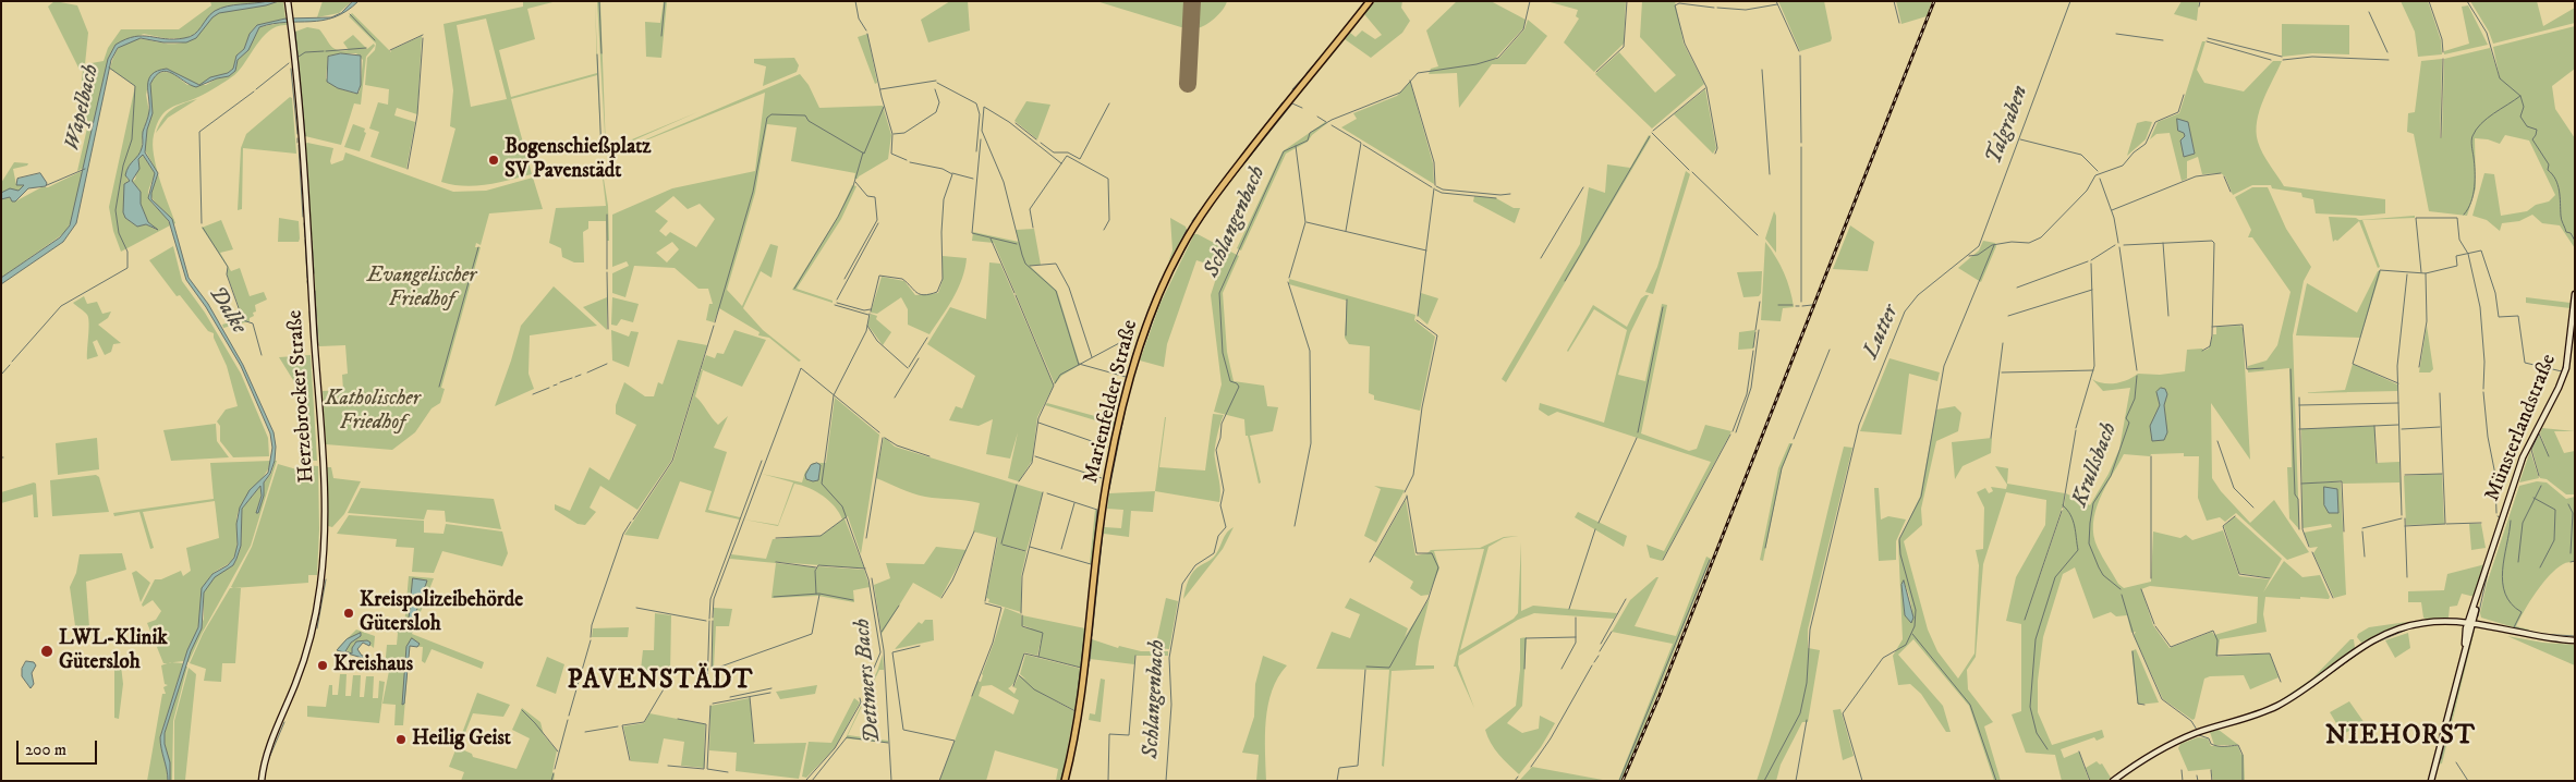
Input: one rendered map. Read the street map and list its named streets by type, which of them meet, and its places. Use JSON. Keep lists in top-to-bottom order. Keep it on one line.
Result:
{"streets":{"main road":["Herzebrocker Straße","Marienfelder Straße","Münsterlandstraße"]},"districts":["PAVENSTÄDT","NIEHORST"],"water":["Wapelbach","Talgraben","Schlangenbach","Dalke","Lutter","Krullsbach","Dettmers Bach"],"parks":["Evangelischer Friedhof","Katholischer Friedhof"],"places":["Bogenschießplatz SV Pavenstädt","Kreispolizeibehörde Gütersloh","LWL-Klinik Gütersloh","Kreishaus","Heilig Geist"],"scale_bar":"200 m"}
